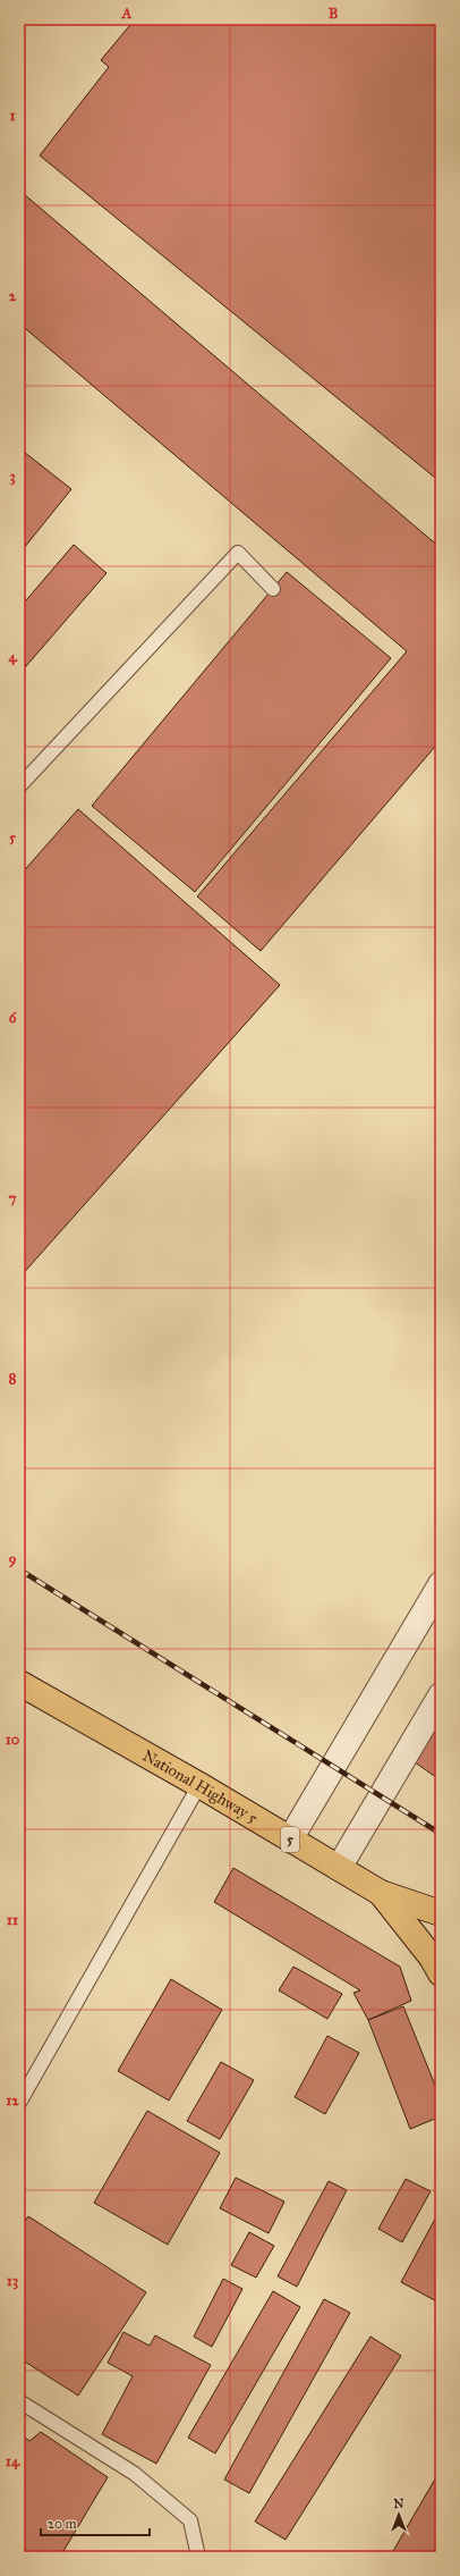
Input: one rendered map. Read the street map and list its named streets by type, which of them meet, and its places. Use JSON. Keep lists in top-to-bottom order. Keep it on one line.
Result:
{"streets":{"highway":["National Highway 5","5"]},"scale_bar":"20 m","north":"top","grid":{"columns":["A","B"],"rows":["1","2","3","4","5","6","7","8","9","10","11","12","13","14"]}}
